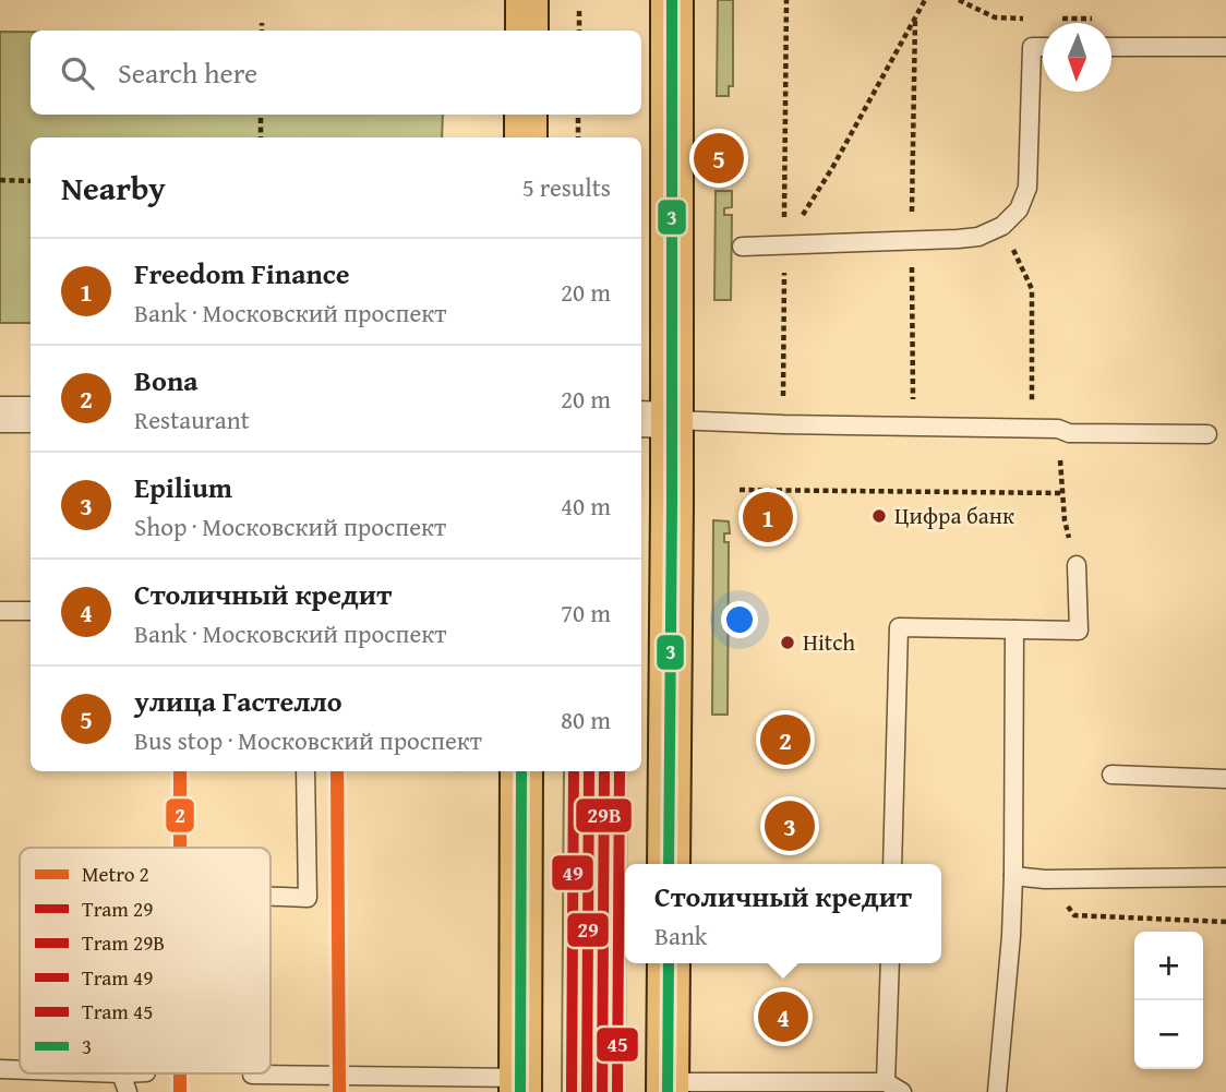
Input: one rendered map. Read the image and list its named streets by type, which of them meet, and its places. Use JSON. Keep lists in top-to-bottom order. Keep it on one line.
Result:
{"places":["Цифра банк","Hitch"],"lines":["transit line 3","metro line 2","tram line 29","tram line 29В","tram line 49","tram line 45"],"legend":["Metro 2","Tram 29","Tram 29В","Tram 49","Tram 45","3"],"north":"bottom","page":{"search":"Search here","pins":["5","1","2","3","4"],"heading":["Nearby","5 results"],"list":[{"mark":"1","name":"Freedom Finance","note":"Bank · Московский проспект","value":"20 m"},{"mark":"2","name":"Bona","note":"Restaurant","value":"20 m"},{"mark":"3","name":"Epilium","note":"Shop · Московский проспект","value":"40 m"},{"mark":"4","name":"Столичный кредит","note":"Bank · Московский проспект","value":"70 m"},{"mark":"5","name":"улица Гастелло","note":"Bus stop · Московский проспект","value":"80 m"}],"popup":["Столичный кредит","Bank"],"map_buttons":["+","−"]}}
